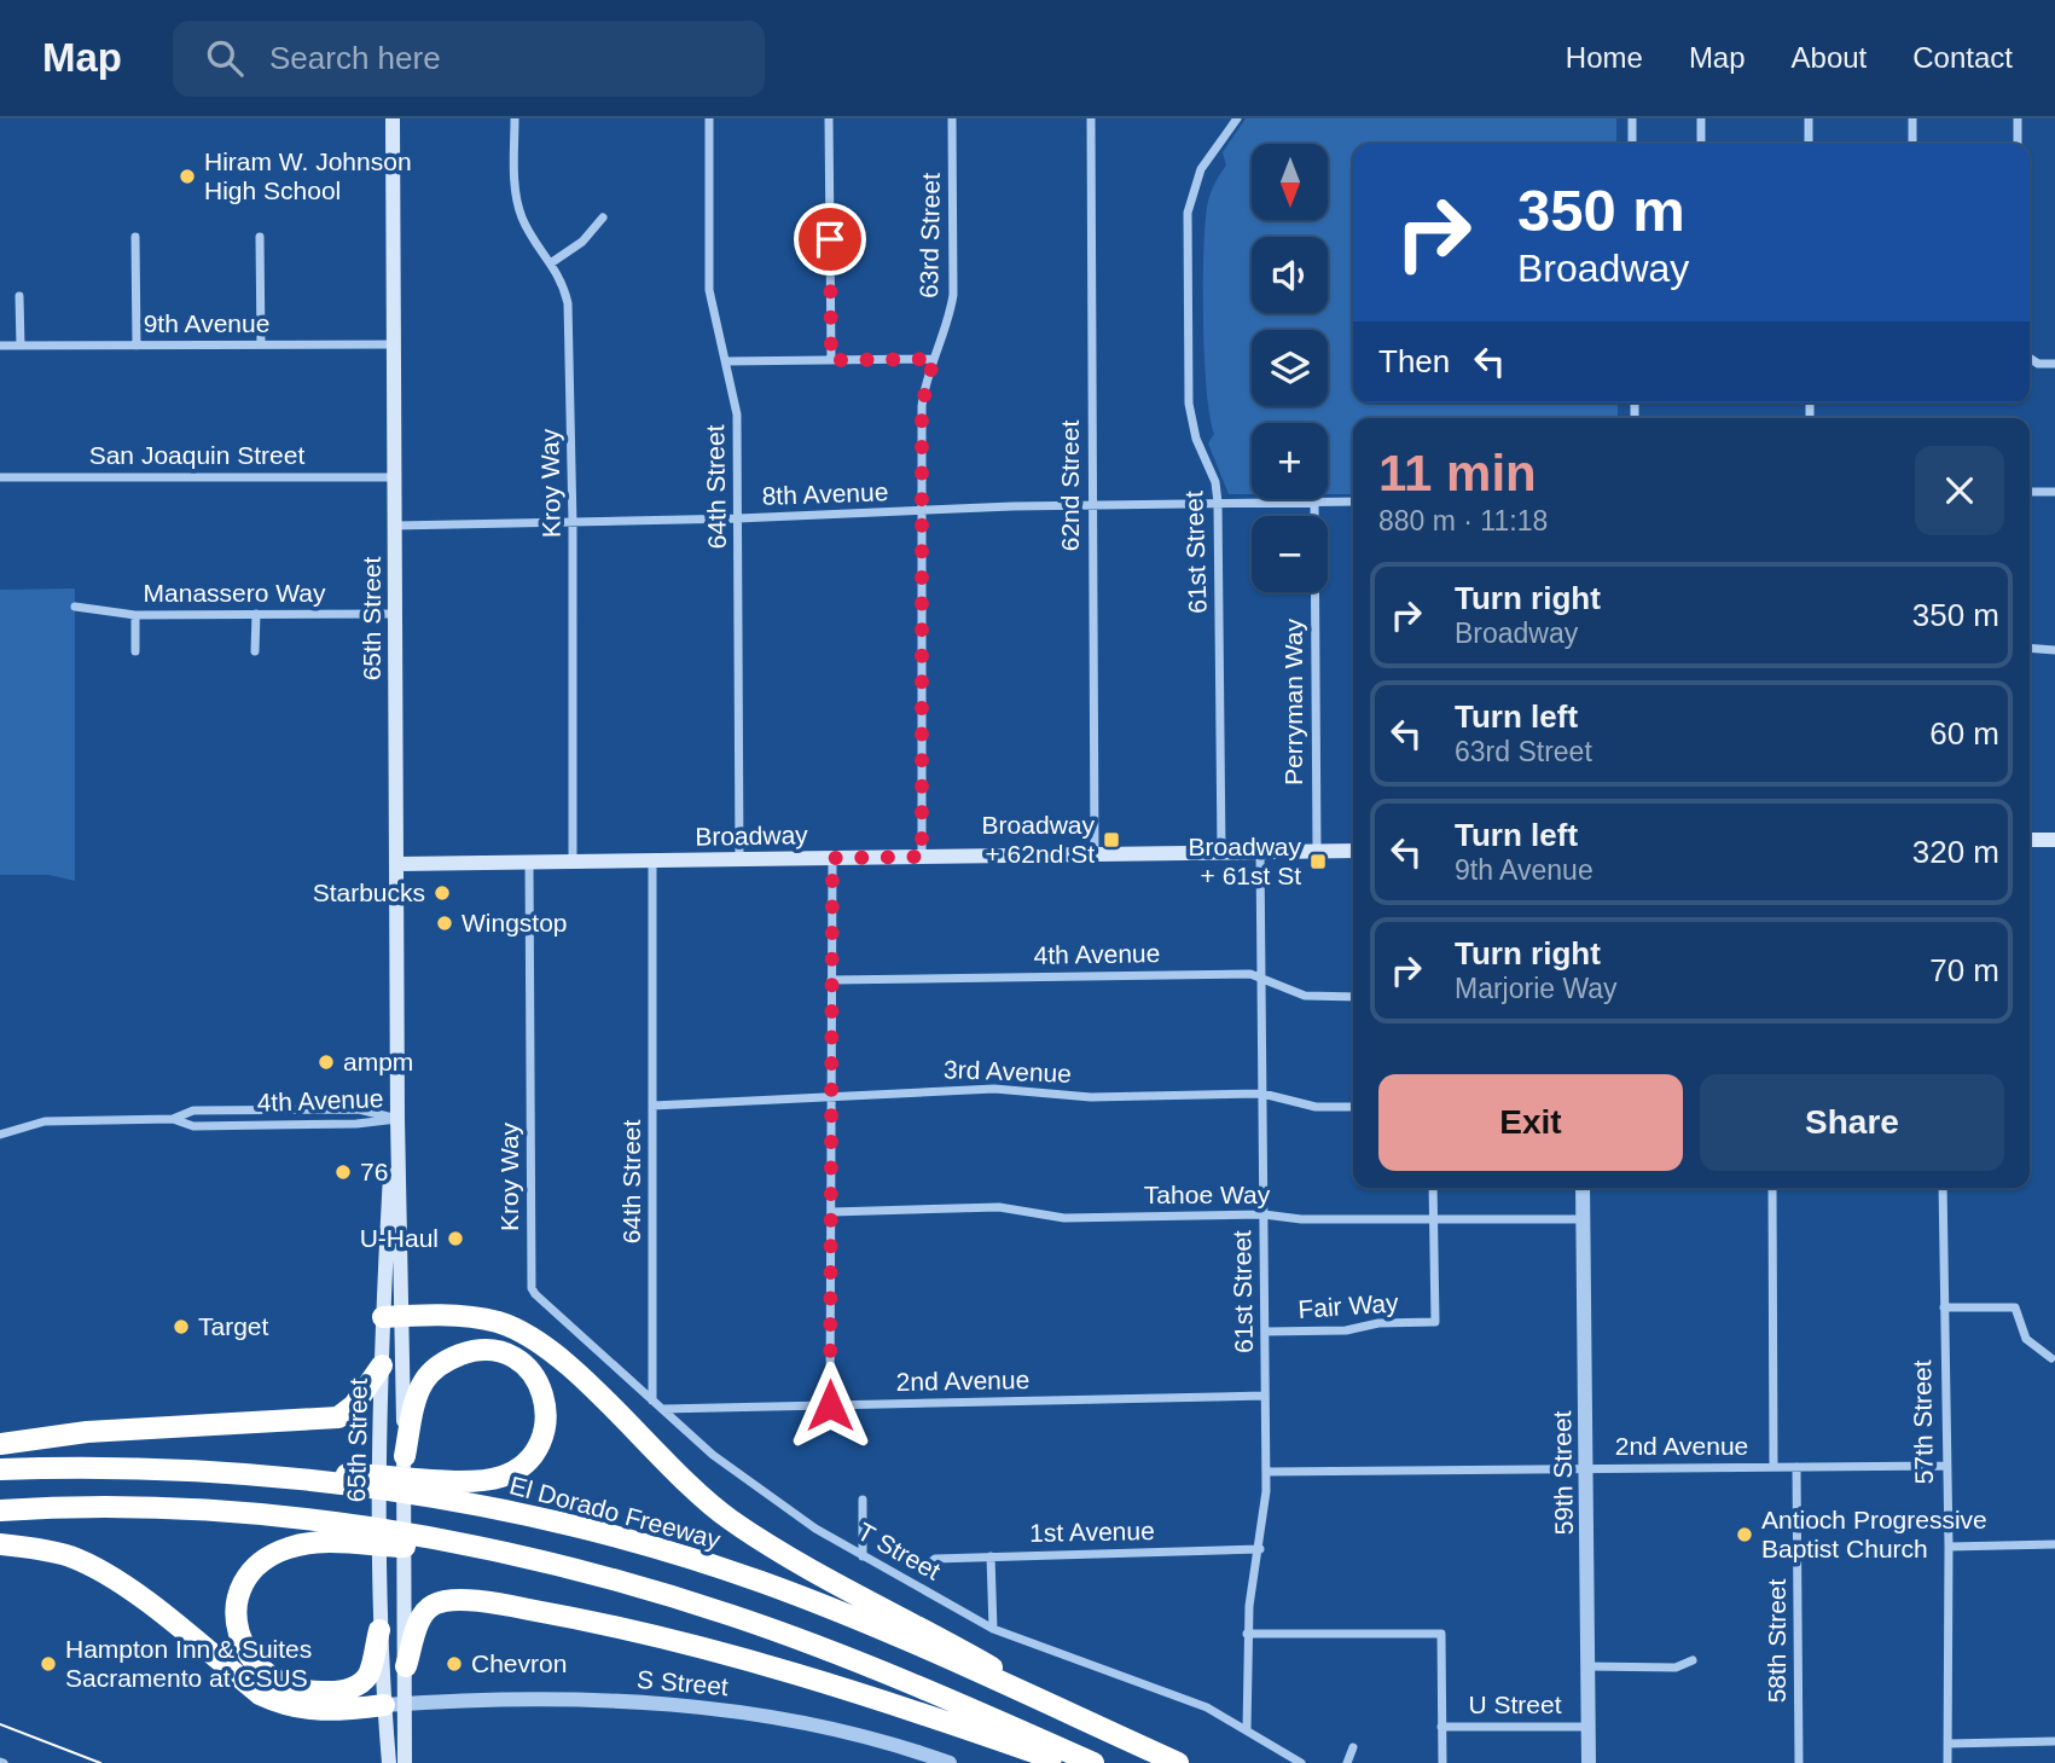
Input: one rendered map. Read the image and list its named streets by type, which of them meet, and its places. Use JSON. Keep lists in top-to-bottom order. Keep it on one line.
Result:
{"streets":{"highway":["El Dorado Freeway"],"main road":["65th Street","Broadway"],"street":["63rd Street","9th Avenue","San Joaquin Street","Kroy Way","62nd Street","64th Street","8th Avenue","61st Street","Manassero Way","Perryman Way","4th Avenue","3rd Avenue","Tahoe Way","Fair Way","2nd Avenue","57th Street","59th Street","1st Avenue","T Street","58th Street","S Street","U Street"]},"crossings":[["63rd Street","8th Avenue"],["63rd Street","Broadway"],["9th Avenue","65th Street"],["San Joaquin Street","65th Street"],["Kroy Way","8th Avenue"],["Kroy Way","Broadway"],["Kroy Way","T Street"],["62nd Street","8th Avenue"],["62nd Street","Broadway"],["64th Street","8th Avenue"],["64th Street","Broadway"],["64th Street","3rd Avenue"],["64th Street","T Street"],["8th Avenue","61st Street"],["8th Avenue","65th Street"],["8th Avenue","Perryman Way"],["61st Street","Broadway"],["61st Street","4th Avenue"],["61st Street","3rd Avenue"],["61st Street","Tahoe Way"],["61st Street","Fair Way"],["61st Street","2nd Avenue"],["61st Street","1st Avenue"],["61st Street","T Street"],["Manassero Way","65th Street"],["65th Street","Broadway"],["65th Street","4th Avenue"],["65th Street","S Street"],["Perryman Way","Broadway"],["Tahoe Way","Fair Way"],["Tahoe Way","59th Street"],["2nd Avenue","57th Street"],["2nd Avenue","59th Street"],["2nd Avenue","T Street"],["2nd Avenue","58th Street"],["59th Street","U Street"]],"places":{"other":["Hiram W. Johnson High School","Starbucks","Wingstop","ampm","76","U-Haul","Target","Antioch Progressive Baptist Church","Hampton Inn & Suites Sacramento at CSUS","Chevron"],"transit":["Broadway + 62nd St","Broadway + 61st St"]},"north":"bottom","page":{"header":"Map","search":"Search here","nav":["Home","Map","About","Contact"],"map_buttons":["+","−"],"turn":["350 m","Broadway"],"then":"Then","heading":["11 min","880 m · 11:18"],"list":[{"name":"Turn right","note":"Broadway","value":"350 m"},{"name":"Turn left","note":"63rd Street","value":"60 m"},{"name":"Turn left","note":"9th Avenue","value":"320 m"},{"name":"Turn right","note":"Marjorie Way","value":"70 m"}],"buttons":["Exit","Share"]}}
